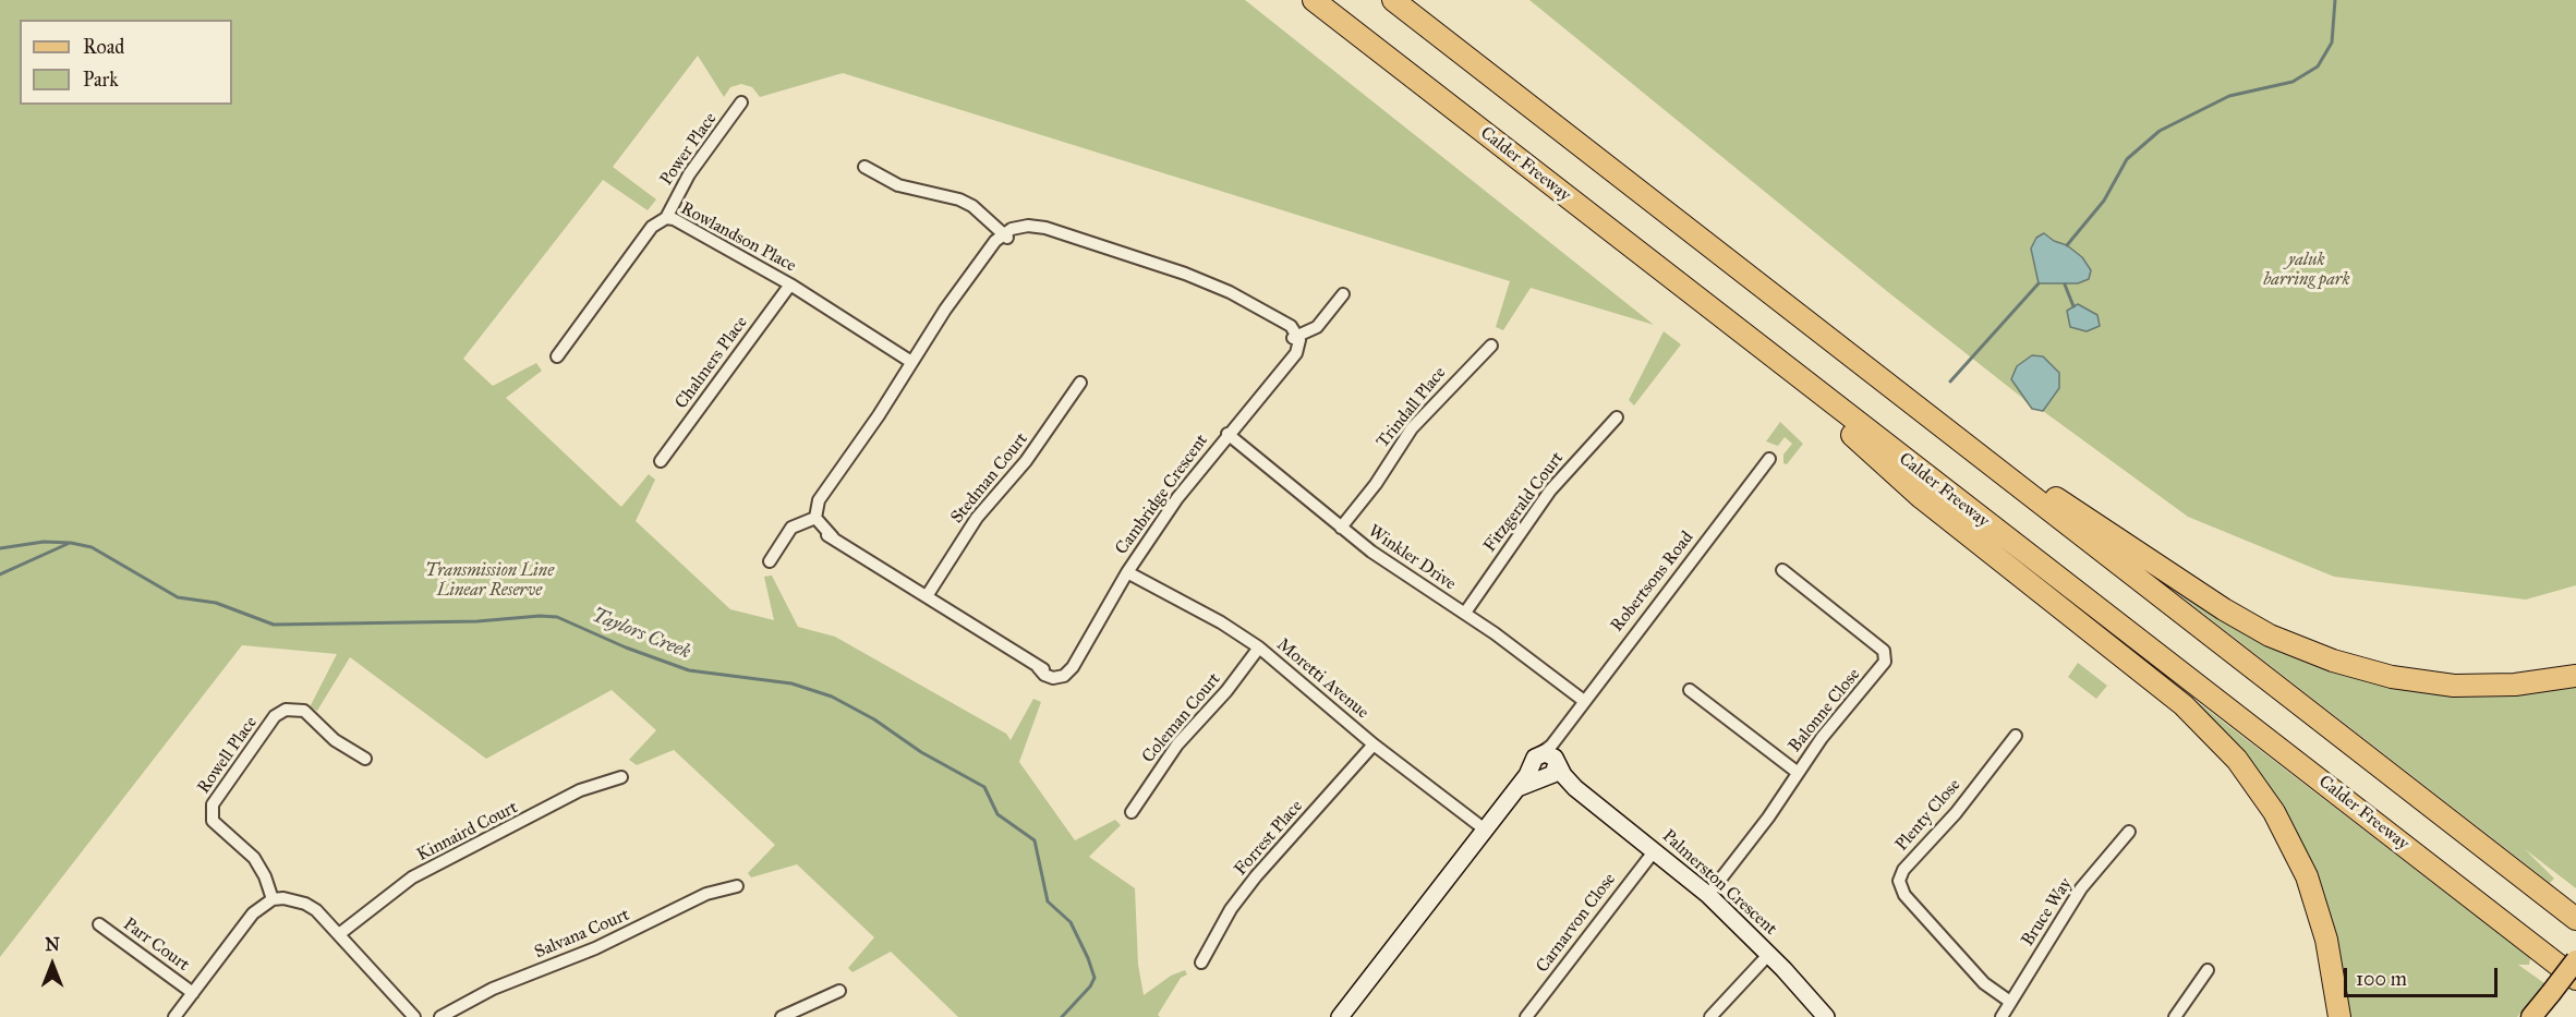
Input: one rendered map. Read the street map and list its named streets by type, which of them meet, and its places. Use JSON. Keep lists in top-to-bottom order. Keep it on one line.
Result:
{"streets":{"highway":["Calder Freeway"],"street":["Power Place","Rowlandson Place","Chalmers Place","Trindall Place","Stedman Court","Cambridge Crescent","Fitzgerald Court","Winkler Drive","Robertsons Road","Moretti Avenue","Balonne Close","Coleman Court","Rowell Place","Plenty Close","Kinnaird Court","Forrest Place","Palmerston Crescent","Bruce Way","Carnarvon Close","Salvana Court","Parr Court"]},"crossings":[["Power Place","Rowlandson Place"],["Rowlandson Place","Chalmers Place"],["Trindall Place","Winkler Drive"],["Stedman Court","Cambridge Crescent"],["Cambridge Crescent","Winkler Drive"],["Cambridge Crescent","Moretti Avenue"],["Fitzgerald Court","Winkler Drive"],["Winkler Drive","Robertsons Road"],["Robertsons Road","Palmerston Crescent"],["Moretti Avenue","Coleman Court"],["Moretti Avenue","Forrest Place"],["Balonne Close","Palmerston Crescent"],["Plenty Close","Bruce Way"],["Palmerston Crescent","Carnarvon Close"]],"water":["Taylors Creek"],"parks":["yaluk barring park","Transmission Line Linear Reserve"],"legend":["Road","Park"],"scale_bar":"100 m","north":"top"}
